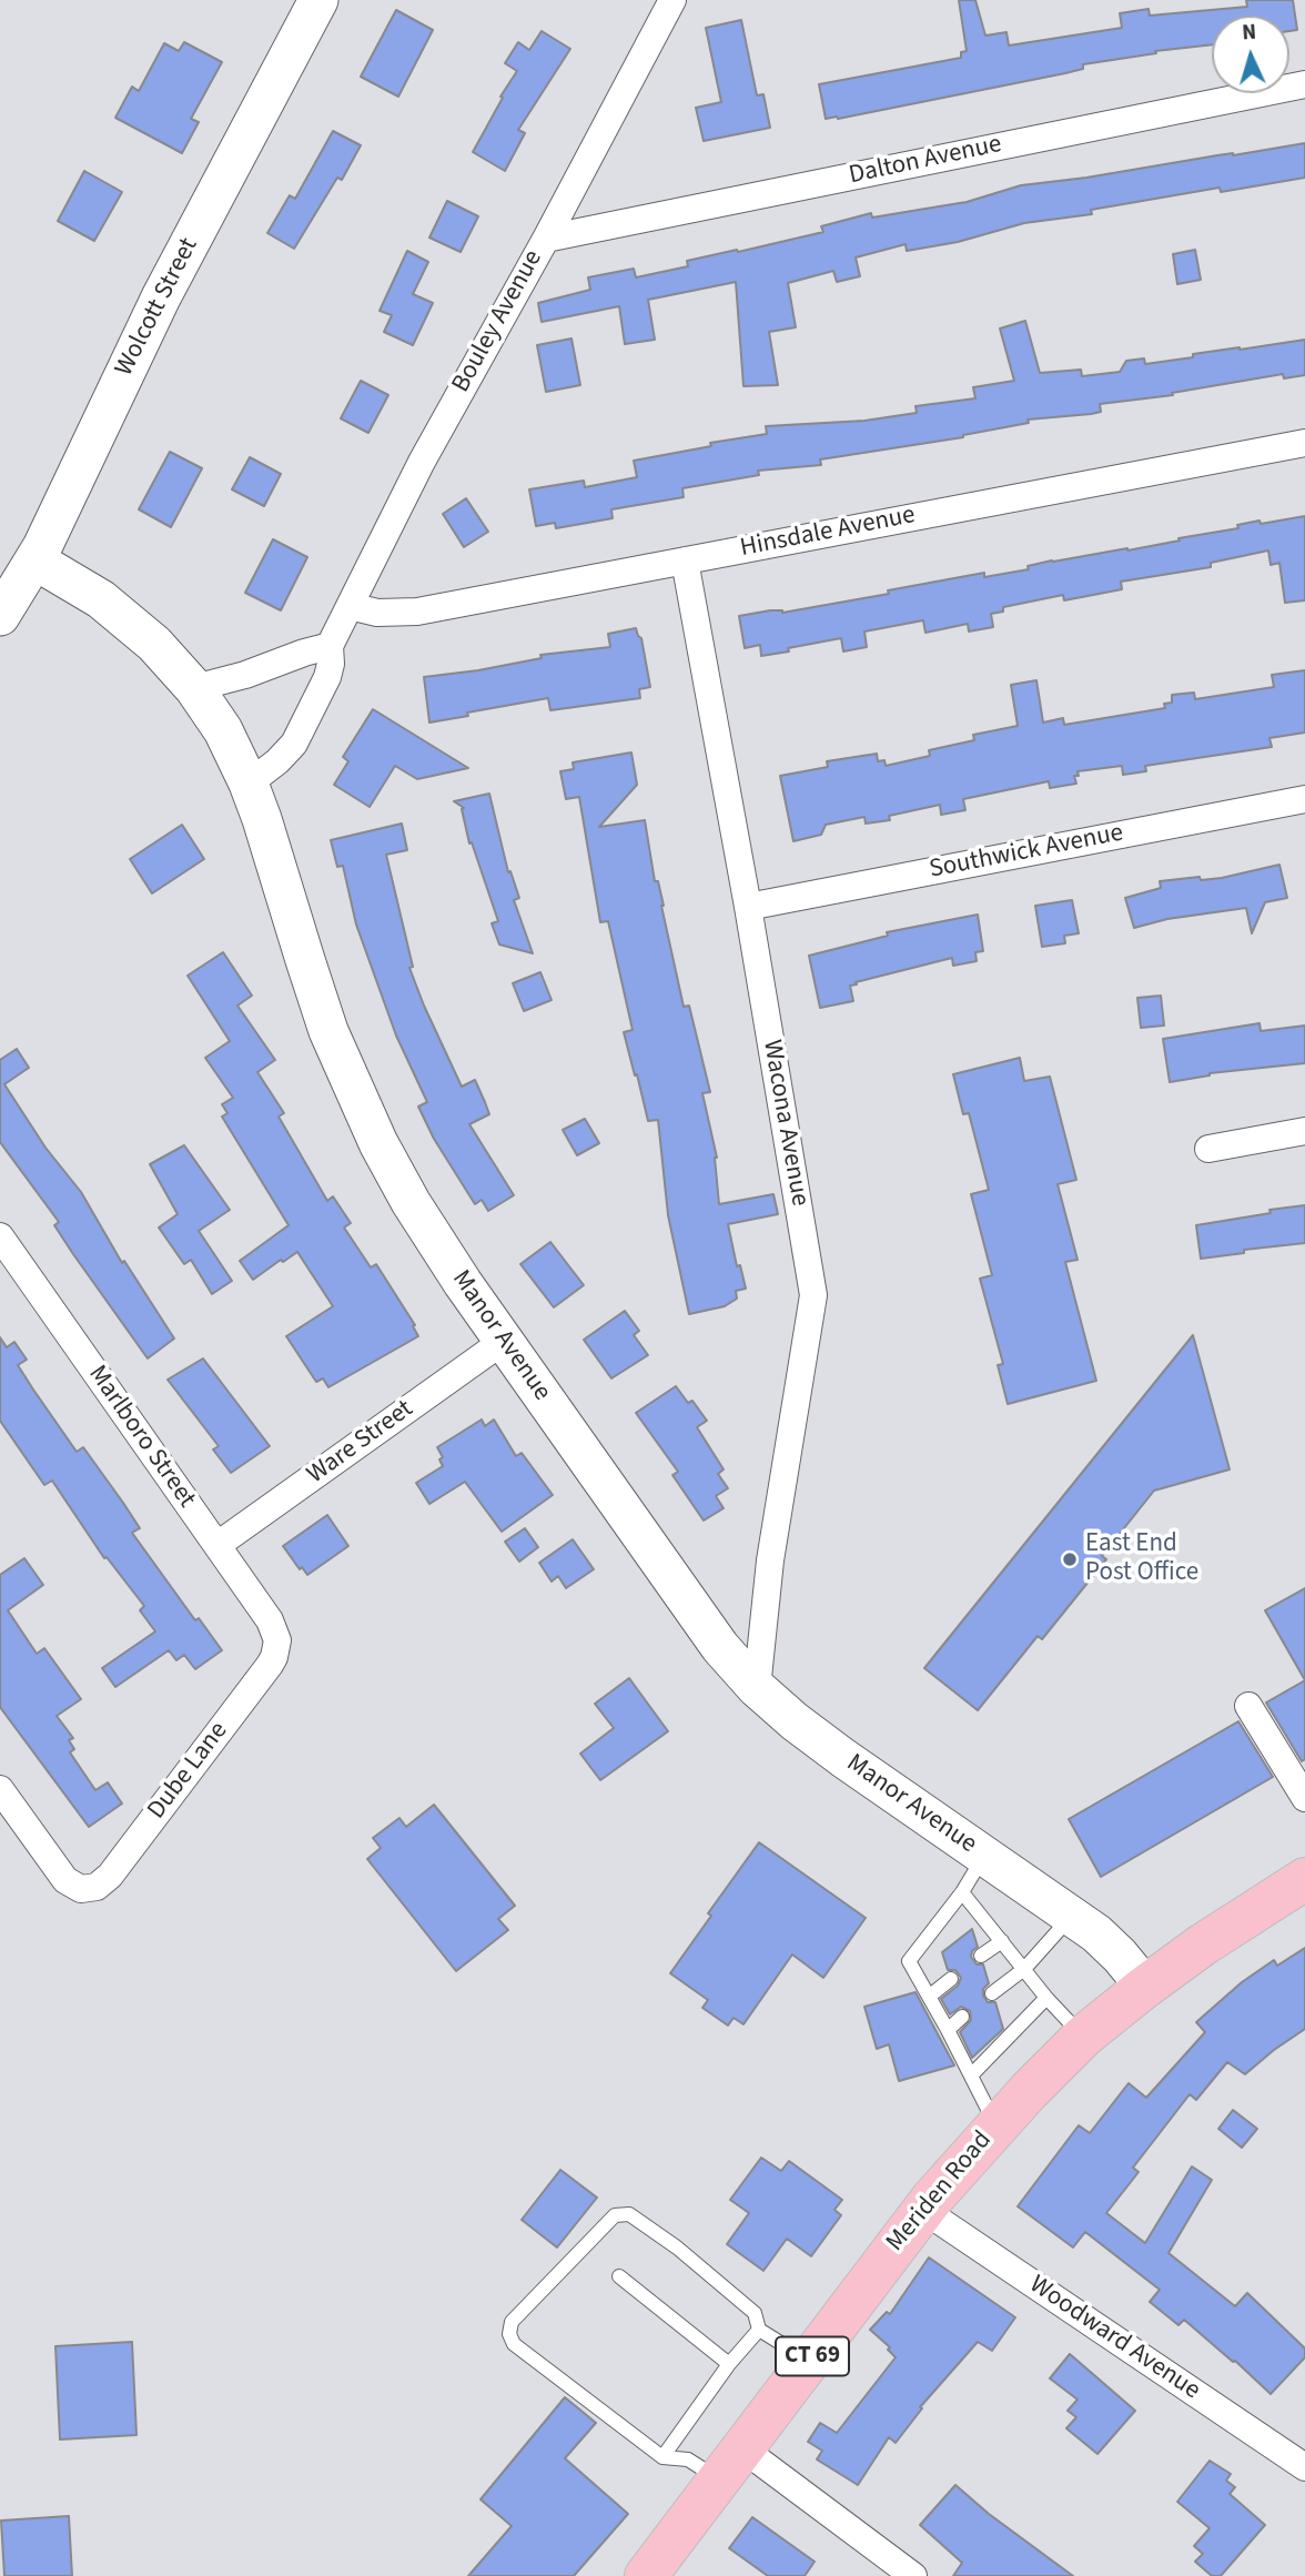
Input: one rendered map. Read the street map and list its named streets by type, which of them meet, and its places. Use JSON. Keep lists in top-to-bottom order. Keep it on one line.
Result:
{"streets":{"main road":["Wolcott Street","Manor Avenue","Meriden Road","CT 69"],"street":["Dalton Avenue","Bouley Avenue","Hinsdale Avenue","Southwick Avenue","Wacona Avenue","Marlboro Street","Ware Street","Dube Lane","Woodward Avenue"]},"crossings":[["Dalton Avenue","Bouley Avenue"],["Wolcott Street","Manor Avenue"],["Bouley Avenue","Hinsdale Avenue"],["Bouley Avenue","Manor Avenue"],["Hinsdale Avenue","Wacona Avenue"],["Southwick Avenue","Wacona Avenue"],["Wacona Avenue","Manor Avenue"],["Manor Avenue","Ware Street"],["Manor Avenue","Meriden Road"],["Marlboro Street","Ware Street"],["Marlboro Street","Dube Lane"],["Meriden Road","Woodward Avenue"]],"places":["East End Post Office"],"north":"top"}
